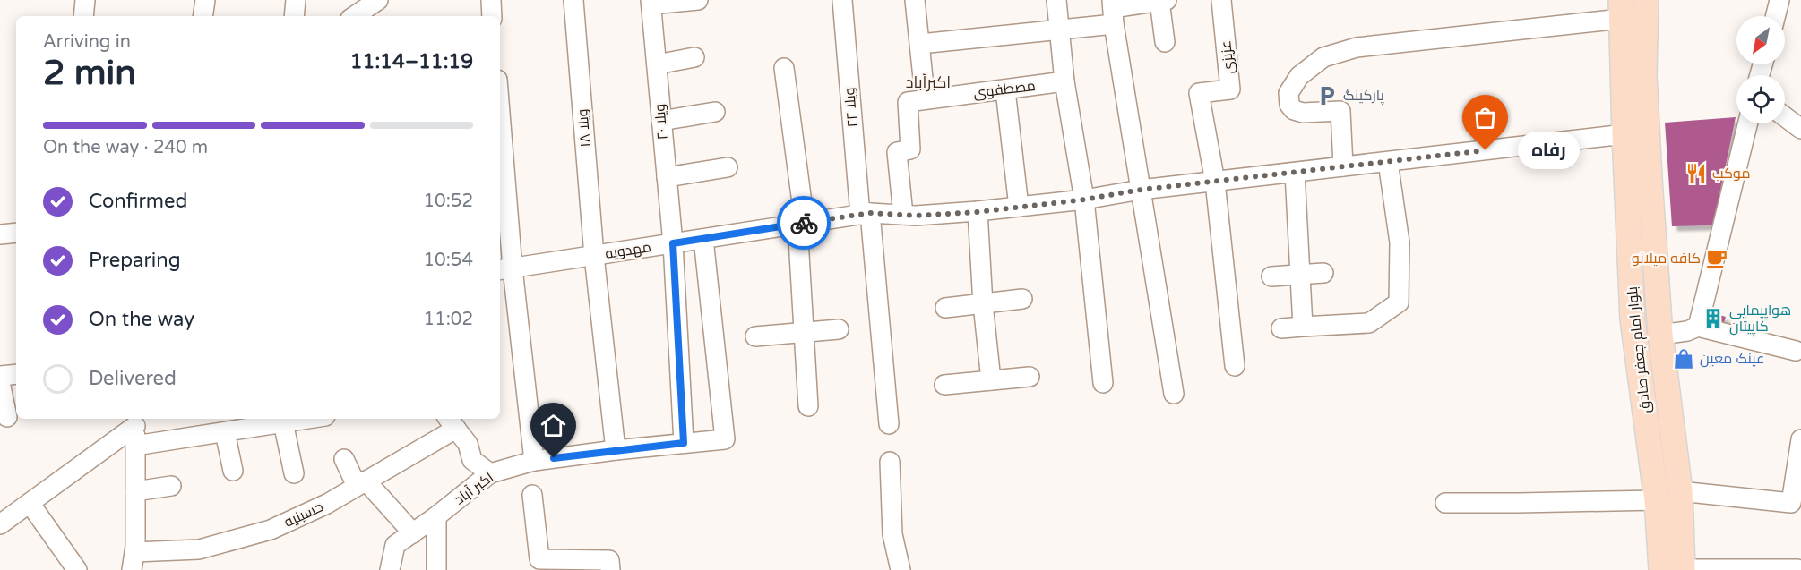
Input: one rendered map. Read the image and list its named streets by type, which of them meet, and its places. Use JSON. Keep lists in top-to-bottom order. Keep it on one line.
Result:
{"streets":{"main road":["بلوار امام جعفر صادق"],"street":["عزیزی","مصطفوی","ویلا ۲۲","ویلا ۲۰","ویلا ۱۸","مهدویه","اکبر آباد","حسینیه"]},"crossings":[["عزیزی","مهدویه"],["مصطفوی","مهدویه"],["ویلا ۲۲","مهدویه"],["ویلا ۲۰","مهدویه"],["ویلا ۲۰","اکبر آباد"],["ویلا ۱۸","مهدویه"],["ویلا ۱۸","اکبر آباد"],["مهدویه","بلوار امام جعفر صادق"],["مهدویه","اکبر آباد"]],"districts":["اکبرآباد"],"places":{"parking":["پارکینگ"],"other":["رفاه"],"restaurant":["موکب"],"cafe":["کافه میلانو"],"building":["هواپیمایی کاپیتان"],"shop":["عینک معین"]},"north":"bottom left","page":{"heading":["2 min","Arriving in","11:14–11:19"],"bar":"On the way · 240 m","bubble":"رفاه","list":[["Confirmed","10:52"],["Preparing","10:54"],["On the way","11:02"],"Delivered"]}}
